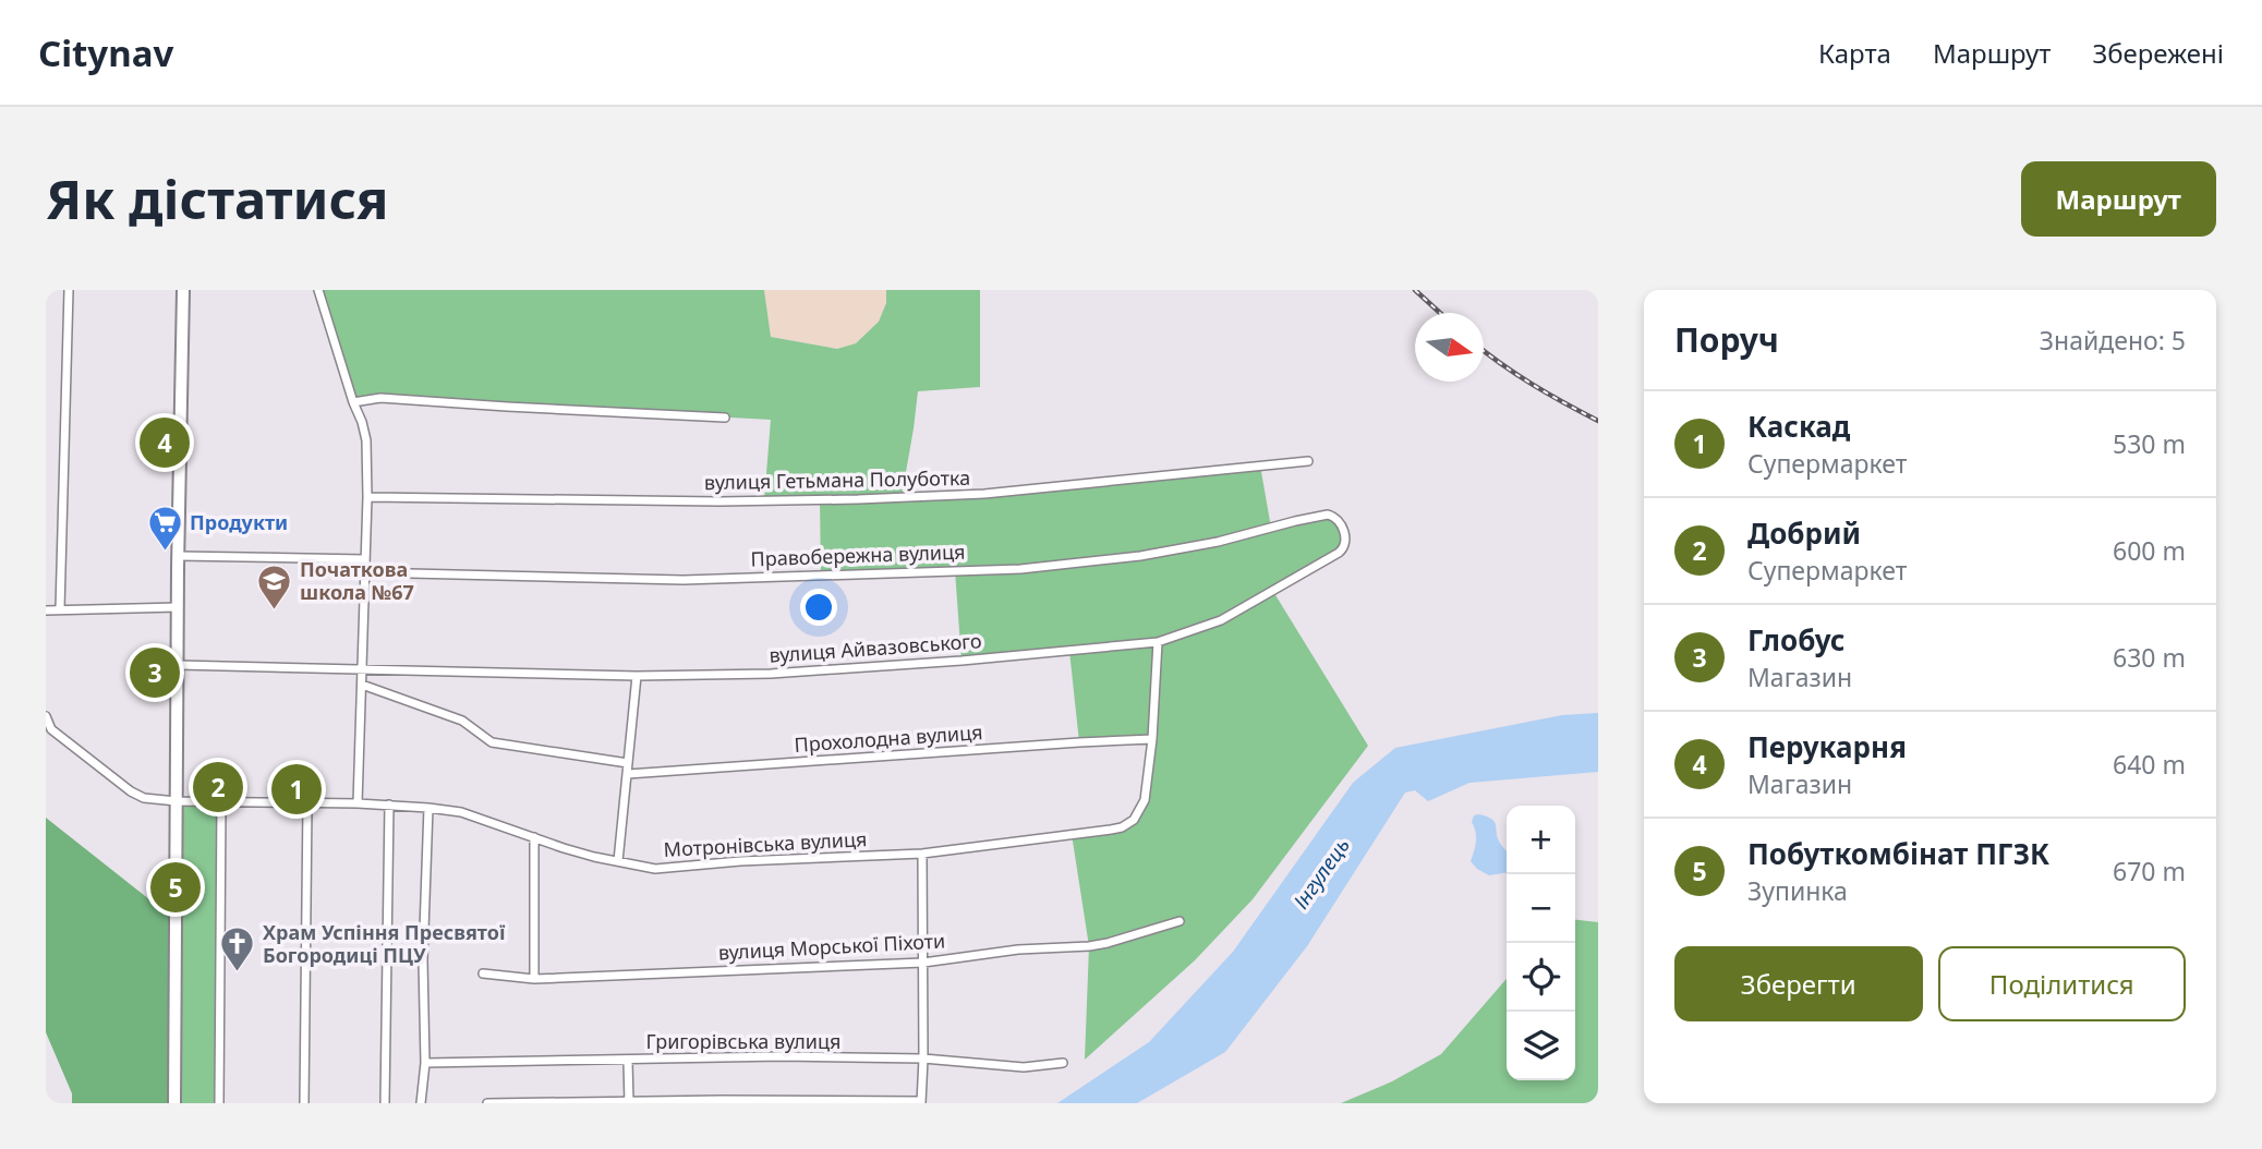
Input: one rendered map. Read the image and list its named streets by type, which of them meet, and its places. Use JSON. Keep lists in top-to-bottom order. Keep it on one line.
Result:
{"streets":{"street":["вулиця Гетьмана Полуботка","Правобережна вулиця","вулиця Айвазовського","Прохолодна вулиця","Мотронівська вулиця","вулиця Морської Піхоти","Григорівська вулиця"]},"crossings":[["Правобережна вулиця","вулиця Айвазовського"],["вулиця Айвазовського","Мотронівська вулиця"],["Прохолодна вулиця","Мотронівська вулиця"]],"water":["Інгулець"],"places":{"supermarket":["Продукти"],"school or university":["Початкова школа №67"],"church":["Храм Успіння Пресвятої Богородиці ПЦУ"]},"north":"right","page":{"header":"Citynav","nav":["Карта","Маршрут","Збережені"],"buttons":["Маршрут",["Зберегти","Поділитися"]],"title":"Як дістатися","heading":["Поруч","Знайдено: 5"],"list":[{"mark":"1","name":"Каскад","note":"Супермаркет","value":"530 m"},{"mark":"2","name":"Добрий","note":"Супермаркет","value":"600 m"},{"mark":"3","name":"Глобус","note":"Магазин","value":"630 m"},{"mark":"4","name":"Перукарня","note":"Магазин","value":"640 m"},{"mark":"5","name":"Побуткомбінат ПГЗК","note":"Зупинка","value":"670 m"}],"pins":["4","3","2","1","5"],"map_buttons":["+","−"]}}
